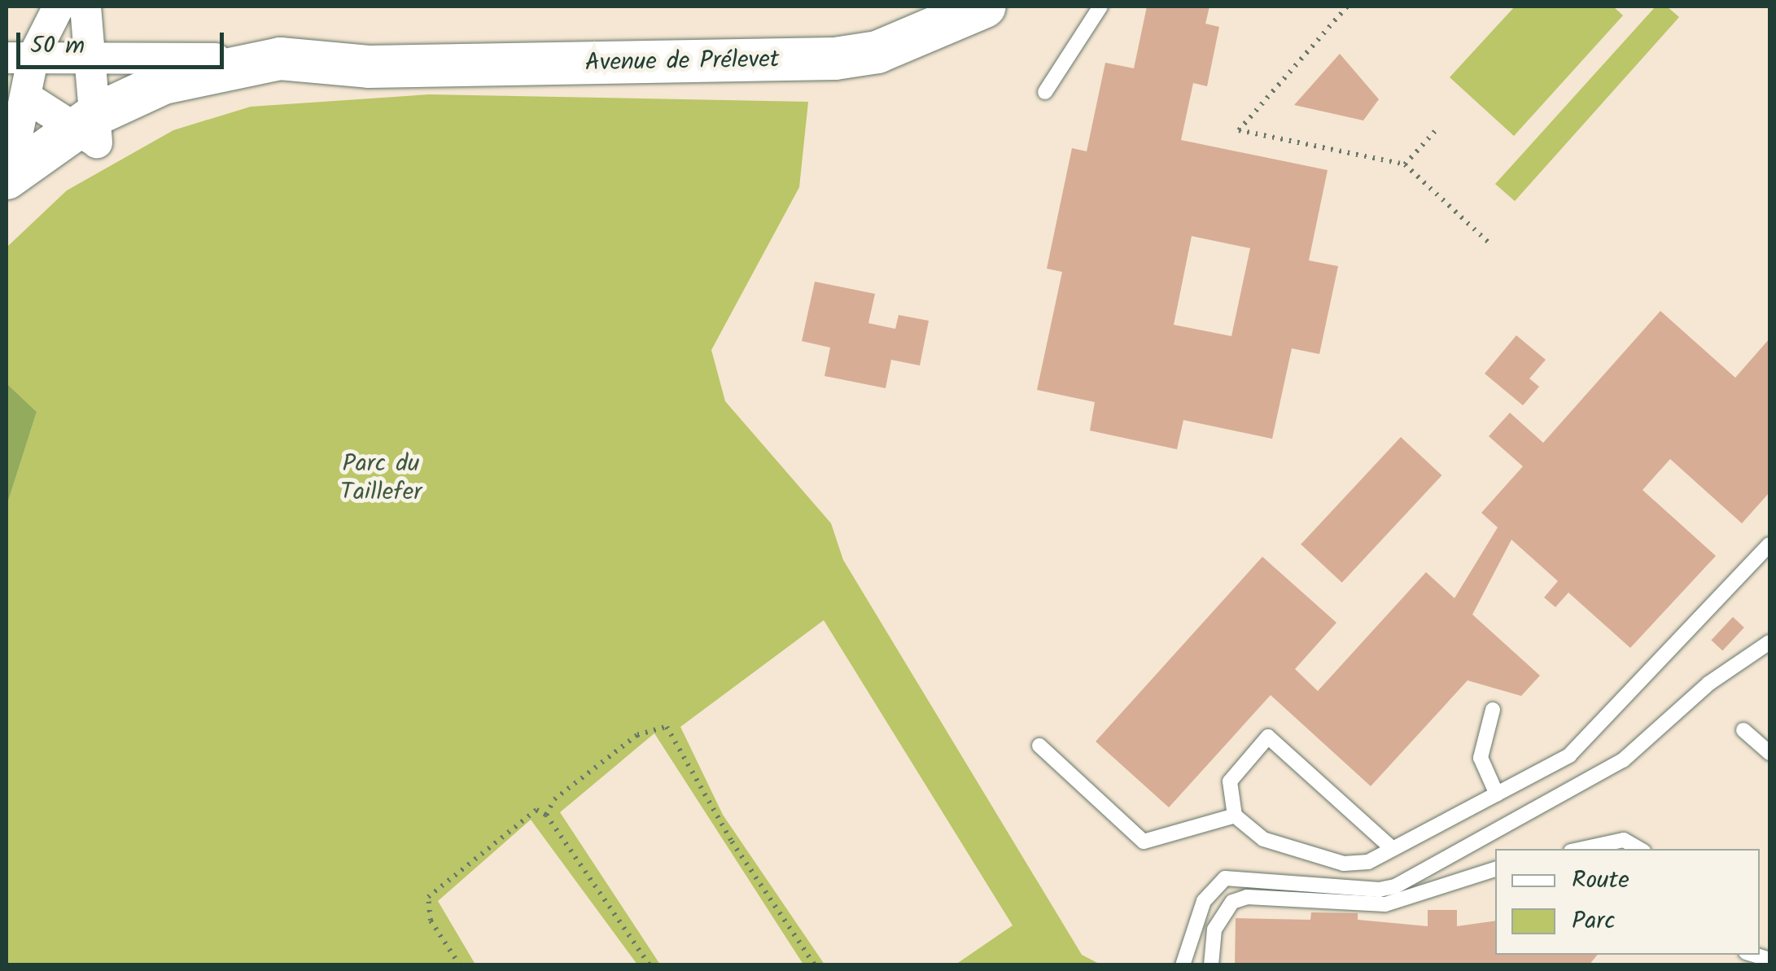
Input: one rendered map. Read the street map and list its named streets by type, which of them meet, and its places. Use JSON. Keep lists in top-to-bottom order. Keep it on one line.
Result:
{"streets":{"street":["Avenue de Prélevet"]},"parks":["Parc du Taillefer"],"legend":["Route","Parc"],"scale_bar":"50 m"}
